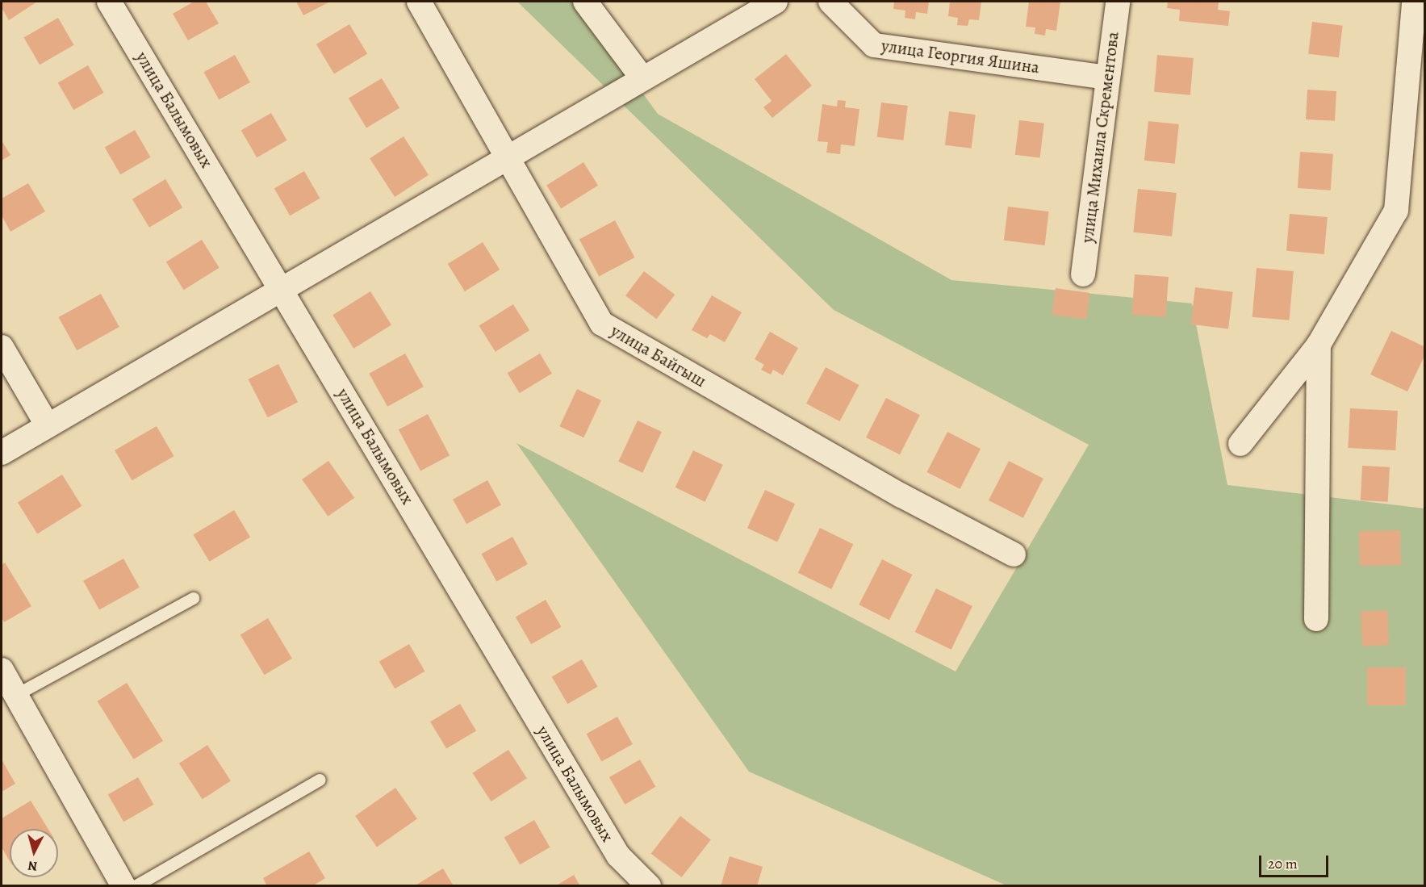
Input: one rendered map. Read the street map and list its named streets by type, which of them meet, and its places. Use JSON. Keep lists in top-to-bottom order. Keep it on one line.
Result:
{"streets":{"street":["улица Георгия Яшина","улица Балымовых","улица Михаила Скрементова","улица Байгыш"]},"crossings":[["улица Георгия Яшина","улица Михаила Скрементова"]],"scale_bar":"20 m","north":"bottom"}
